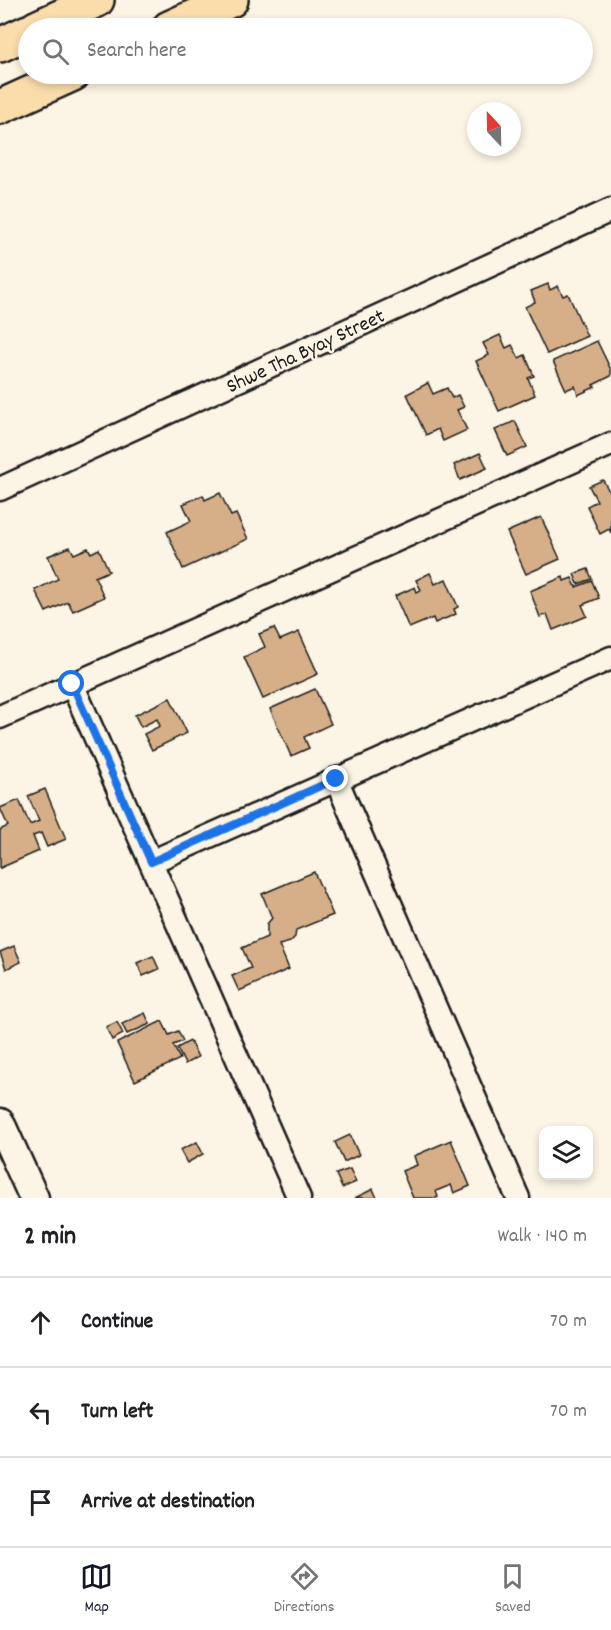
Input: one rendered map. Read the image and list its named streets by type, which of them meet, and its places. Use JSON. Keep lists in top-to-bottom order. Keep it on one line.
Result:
{"streets":{"street":["Shwe Tha Byay Street"]},"north":"top","page":{"search":"Search here","heading":["2 min","Walk · 140 m"],"list":[["Continue","70 m"],["Turn left","70 m"],"Arrive at destination"],"nav":["Map","Directions","Saved"]}}
